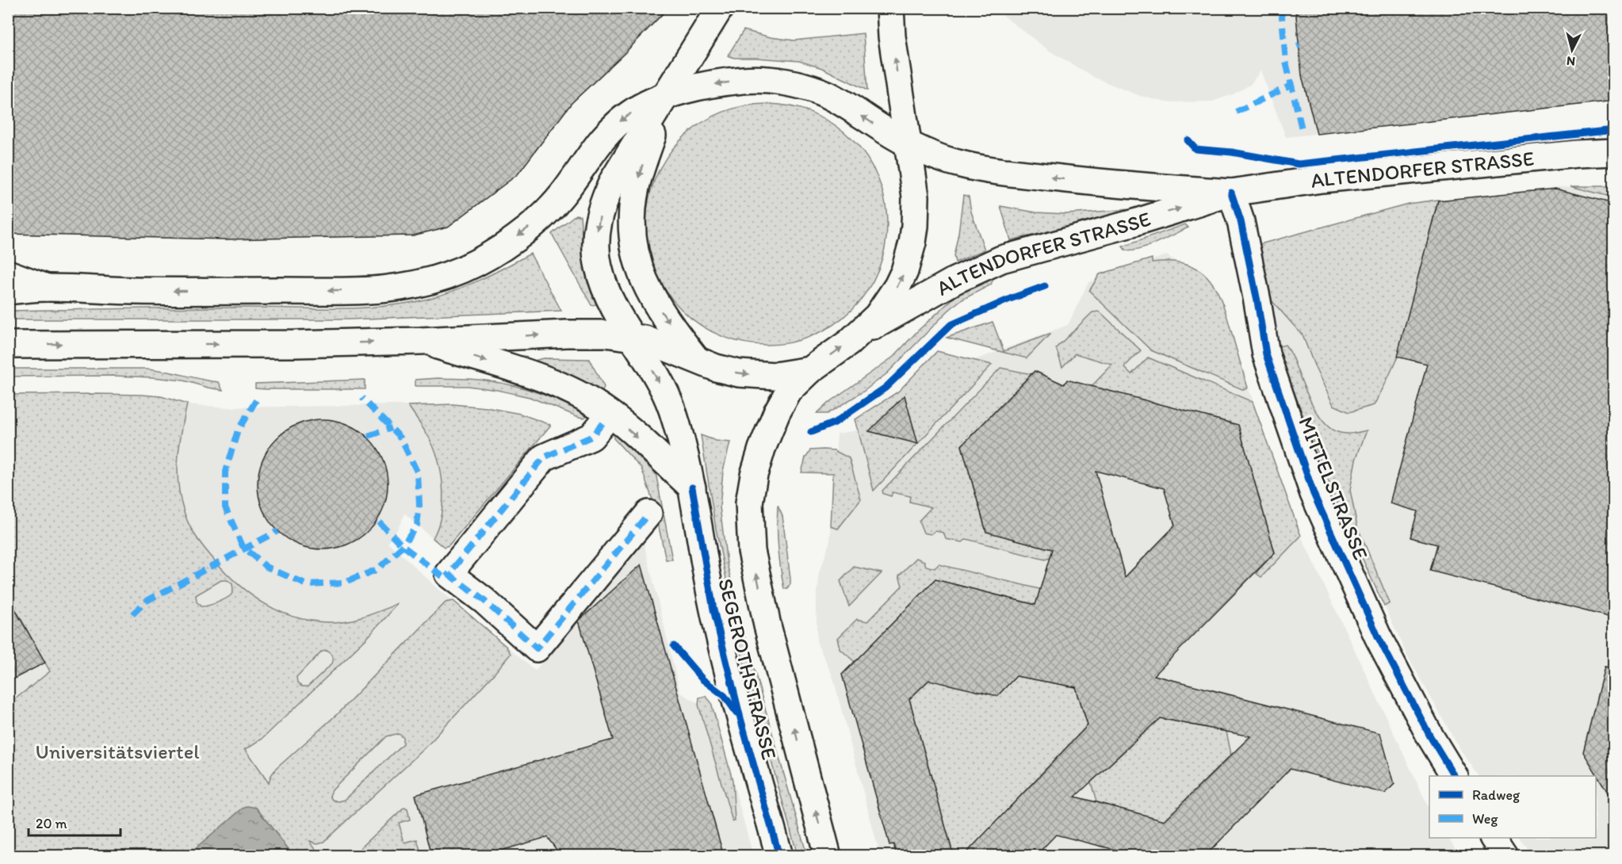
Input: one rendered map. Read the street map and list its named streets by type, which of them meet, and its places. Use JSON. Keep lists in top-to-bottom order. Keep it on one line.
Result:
{"streets":{"main road":["ALTENDORFER STRASSE","MITTELSTRASSE","SEGEROTHSTRASSE"]},"crossings":[["ALTENDORFER STRASSE","MITTELSTRASSE"],["ALTENDORFER STRASSE","SEGEROTHSTRASSE"]],"parks":["Universitätsviertel"],"legend":["Radweg","Weg"],"scale_bar":"20 m","north":"bottom"}
